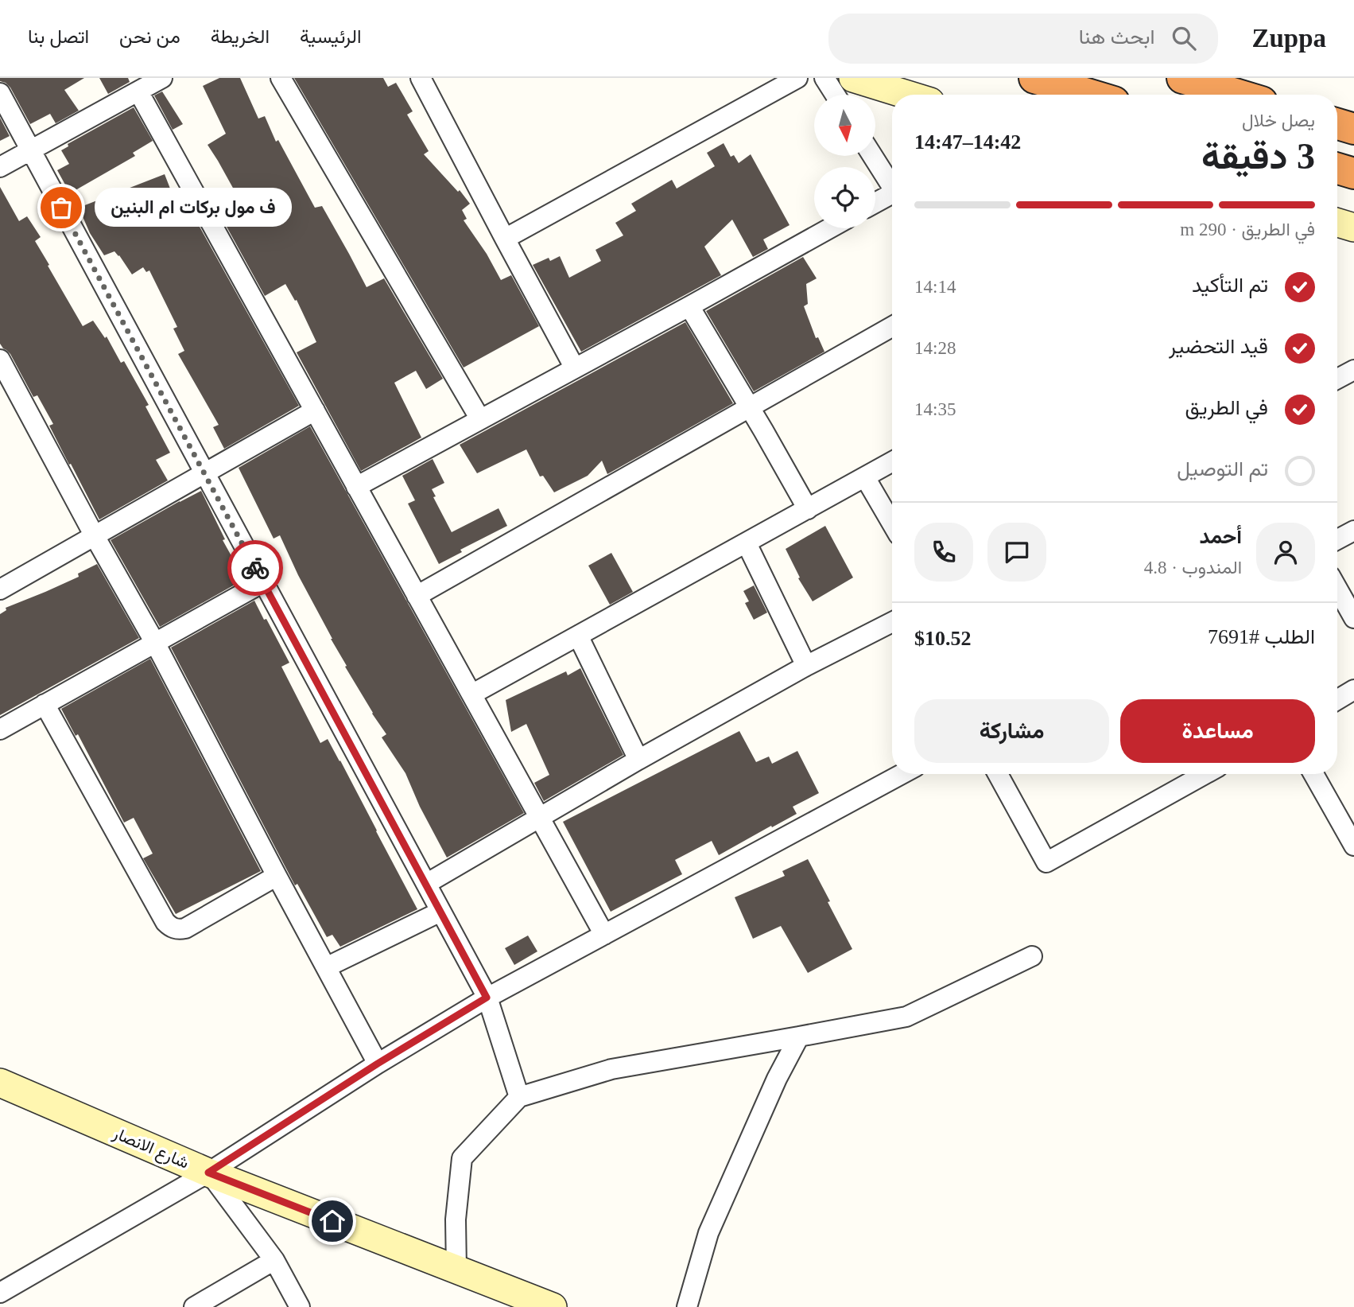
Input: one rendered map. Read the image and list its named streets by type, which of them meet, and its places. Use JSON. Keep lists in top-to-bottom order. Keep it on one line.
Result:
{"streets":{"street":["شارع الانصار"]},"places":["ف مول بركات ام البنين"],"north":"bottom","page":{"header":"Zuppa","search":"ابحث هنا","nav":["الرئيسية","الخريطة","من نحن","اتصل بنا"],"heading":["3 دقيقة","يصل خلال","14:42–14:47"],"panel":["أحمد","المندوب · 4.8","الطلب #7691","$10.52"],"bubble":"ف مول بركات ام البنين","bar":"في الطريق · 290 m","list":[["تم التأكيد","14:14"],["قيد التحضير","14:28"],["في الطريق","14:35"],"تم التوصيل"],"buttons":["مساعدة","مشاركة"]}}
